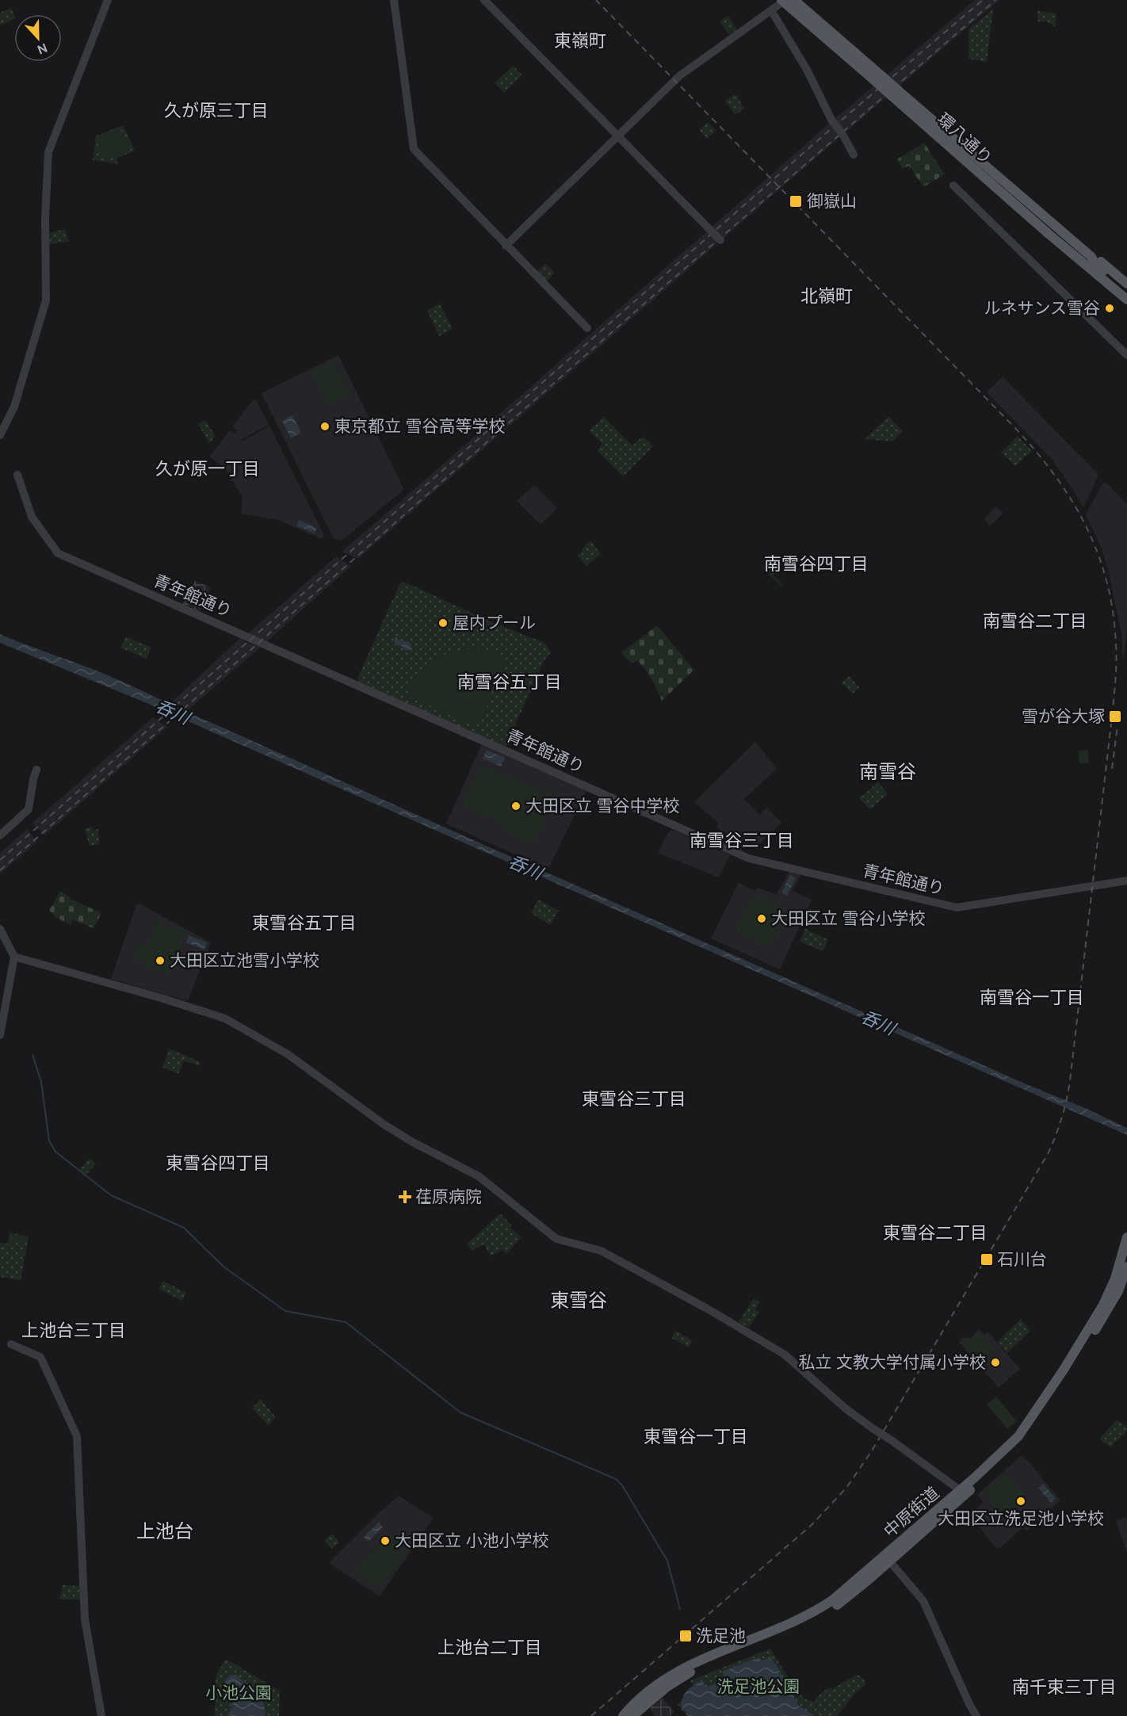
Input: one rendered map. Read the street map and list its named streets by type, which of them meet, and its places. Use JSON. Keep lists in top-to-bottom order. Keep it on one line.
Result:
{"streets":{"main road":["環八通り","中原街道"],"street":["青年館通り"]},"districts":["東嶺町","久が原三丁目","北嶺町","久が原一丁目","南雪谷四丁目","南雪谷二丁目","南雪谷五丁目","南雪谷","南雪谷三丁目","東雪谷五丁目","南雪谷一丁目","東雪谷三丁目","東雪谷四丁目","東雪谷二丁目","東雪谷","上池台三丁目","東雪谷一丁目","上池台","上池台二丁目","南千束三丁目"],"water":["呑川"],"parks":["洗足池公園","小池公園"],"places":{"transit":["御嶽山","雪が谷大塚","石川台","洗足池"],"other":["ルネサンス雪谷","東京都立 雪谷高等学校","屋内プール","大田区立 雪谷中学校","大田区立 雪谷小学校","大田区立池雪小学校","私立 文教大学付属小学校","大田区立洗足池小学校","大田区立 小池小学校"],"health":["荏原病院"]},"north":"bottom"}
